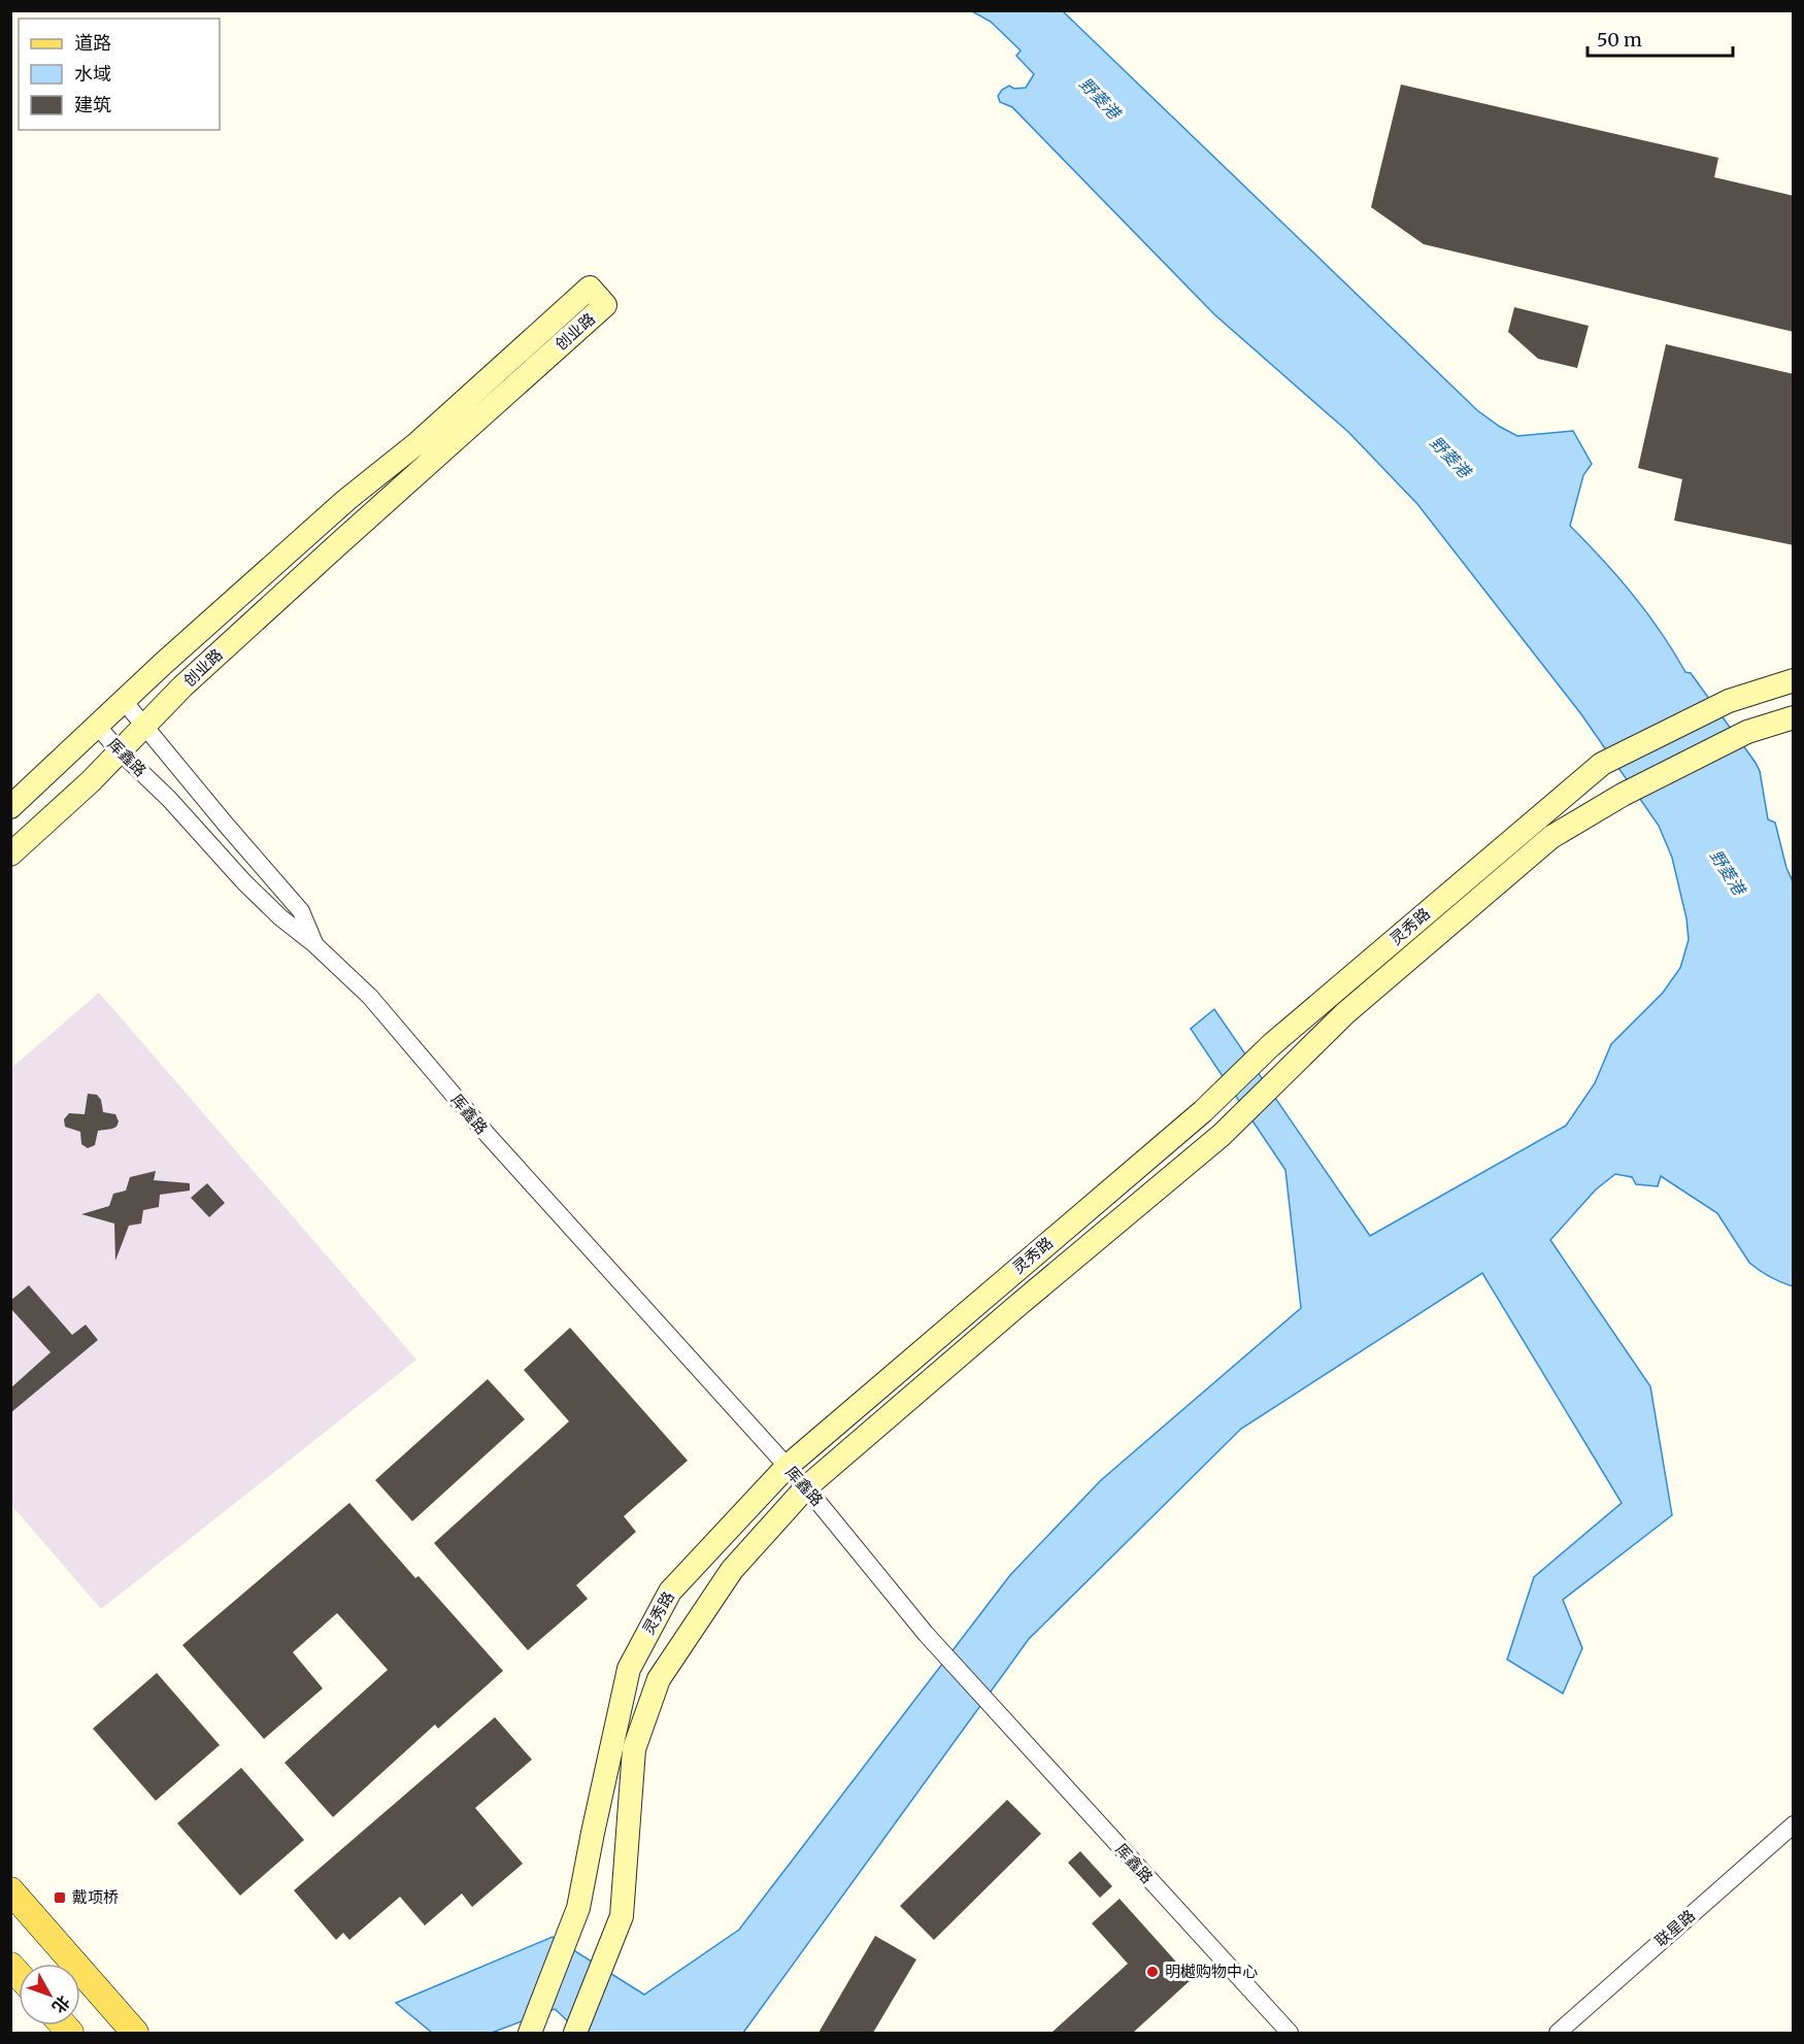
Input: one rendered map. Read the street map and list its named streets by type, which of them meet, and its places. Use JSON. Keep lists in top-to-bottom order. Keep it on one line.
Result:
{"streets":{"street":["创业路","厍鑫路","灵秀路","联星路"]},"crossings":[["创业路","厍鑫路"],["厍鑫路","灵秀路"]],"water":["野菱港"],"places":{"transit":["戴项桥"],"other":["明樾购物中心"]},"legend":["道路","水域","建筑"],"scale_bar":"50 m","north":"bottom right"}
